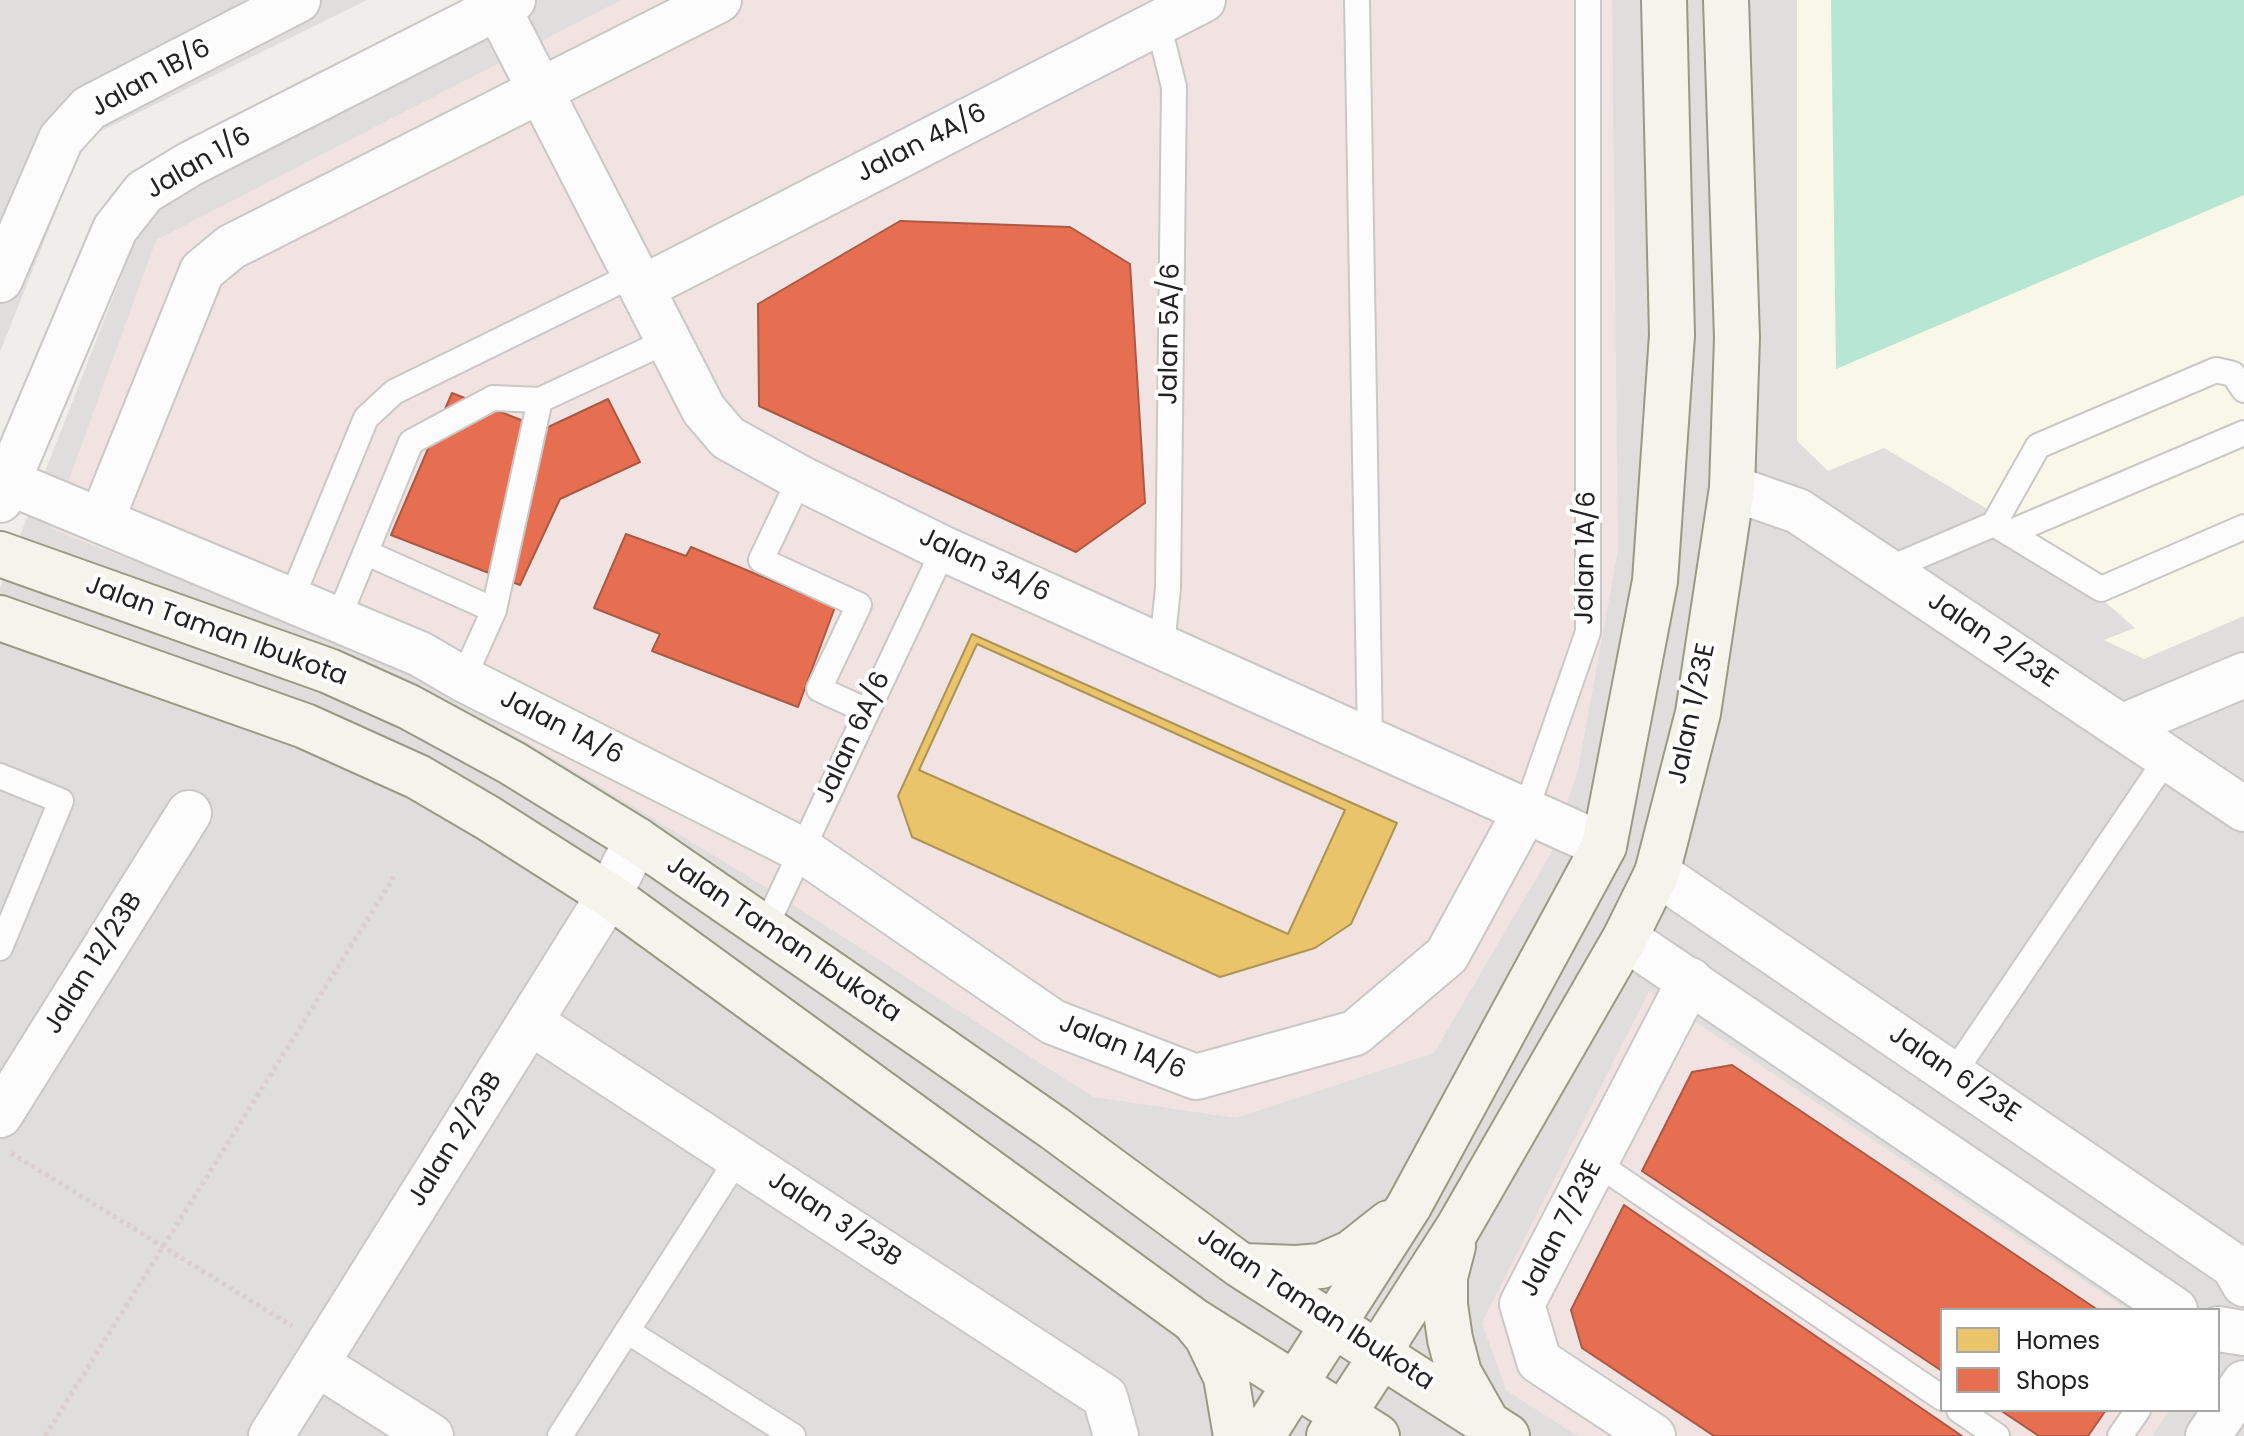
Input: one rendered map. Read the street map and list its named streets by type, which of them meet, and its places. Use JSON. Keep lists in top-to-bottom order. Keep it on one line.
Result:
{"streets":{"main road":["Jalan Taman Ibukota","Jalan 1/23E"],"street":["Jalan 1B/6","Jalan 4A/6","Jalan 1/6","Jalan 1A/6","Jalan 3A/6","Jalan 2/23E","Jalan 12/23B","Jalan 6/23E","Jalan 2/23B","Jalan 3/23B","Jalan 7/23E"],"lane":["Jalan 5A/6","Jalan 6A/6"]},"crossings":[["Jalan 4A/6","Jalan 5A/6"],["Jalan 4A/6","Jalan 3A/6"],["Jalan 1/6","Jalan 1A/6"],["Jalan 1/6","Jalan 3A/6"],["Jalan 5A/6","Jalan 3A/6"],["Jalan 1A/6","Jalan 3A/6"],["Jalan 1A/6","Jalan 6A/6"],["Jalan 3A/6","Jalan 6A/6"],["Jalan Taman Ibukota","Jalan 1/23E"],["Jalan Taman Ibukota","Jalan 6A/6"],["Jalan Taman Ibukota","Jalan 2/23B"],["Jalan 2/23E","Jalan 1/23E"],["Jalan 1/23E","Jalan 6/23E"],["Jalan 2/23B","Jalan 3/23B"]],"legend":["Homes","Shops"]}
